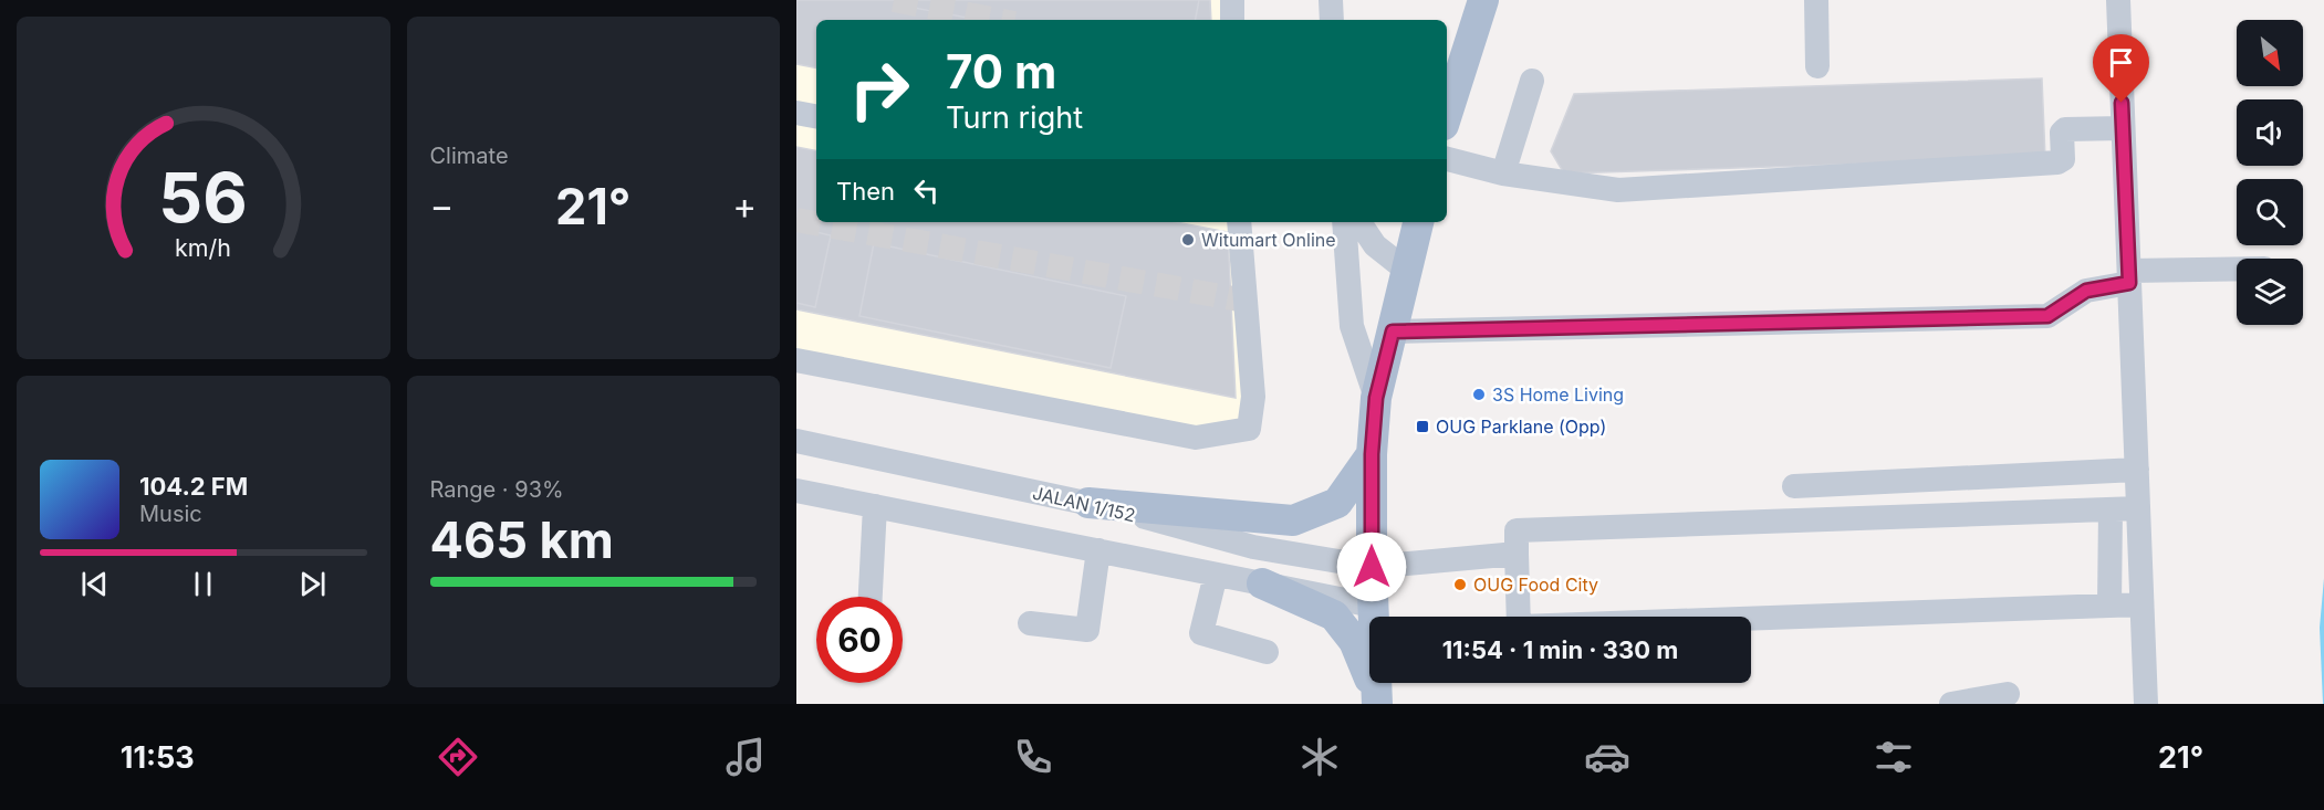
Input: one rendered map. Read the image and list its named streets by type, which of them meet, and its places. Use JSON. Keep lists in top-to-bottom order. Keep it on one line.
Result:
{"streets":{"street":["JALAN 1/152"]},"places":{"other":["Witumart Online","3S Home Living","OUG Food City"],"transit":["OUG Parklane (Opp)"]},"north":"bottom right","page":{"tile":["Climate",["Range · 93%","465 km"]],"turn":["70 m","Turn right"],"then":"Then","heat":["−","21°","+"],"song":["104.2 FM","Music"],"limit":"60","trip":"11:54 · 1 min · 330 m","tabs":["11:53","21°"],"gauge":["56","km/h"]}}
